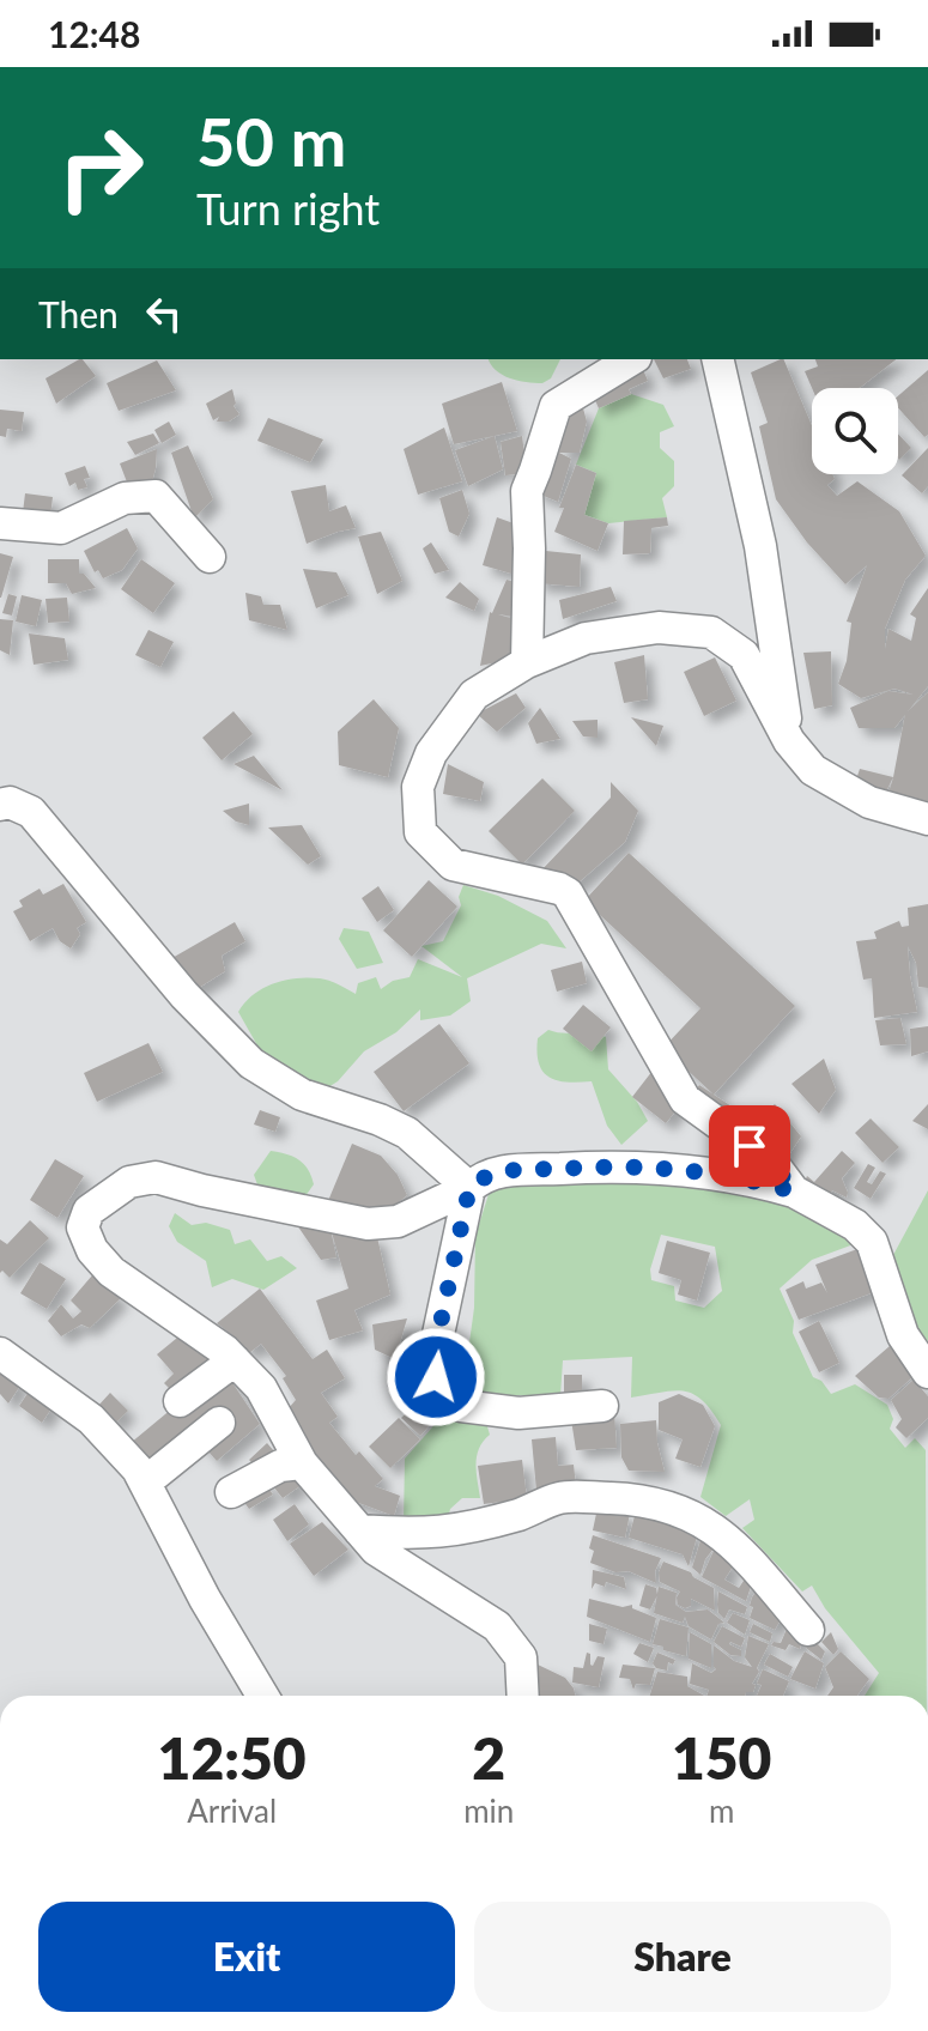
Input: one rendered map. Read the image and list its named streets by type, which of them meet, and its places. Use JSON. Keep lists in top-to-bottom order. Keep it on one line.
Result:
{"page":{"status":"12:48","turn":["50 m","Turn right"],"then":"Then","eta":["12:50","Arrival","2","min","150","m"],"buttons":["Exit","Share"]}}
